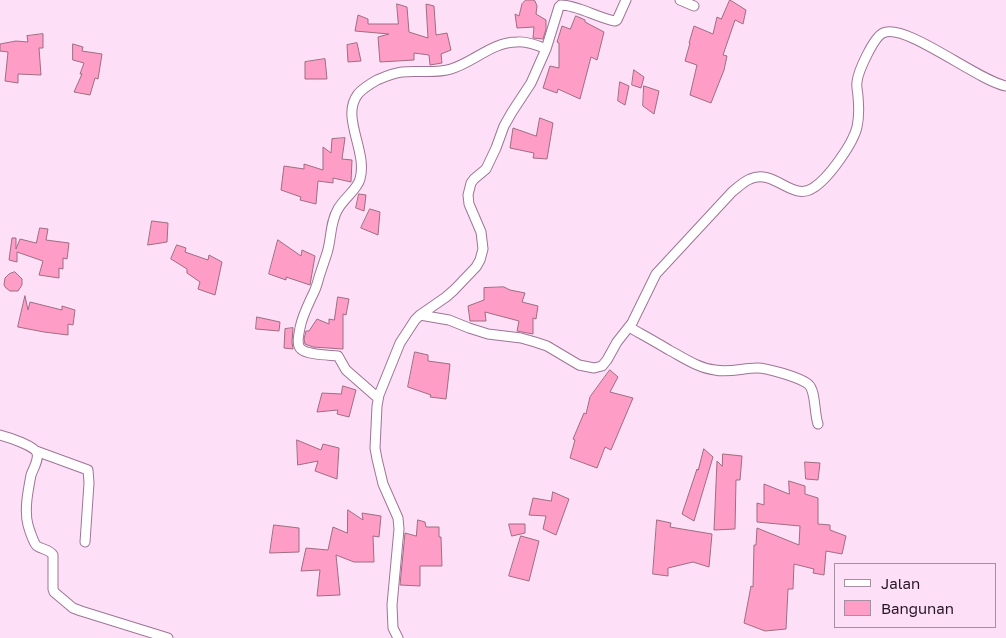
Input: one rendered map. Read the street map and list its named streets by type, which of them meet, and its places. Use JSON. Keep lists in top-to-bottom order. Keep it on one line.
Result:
{"legend":["Jalan","Bangunan"]}
